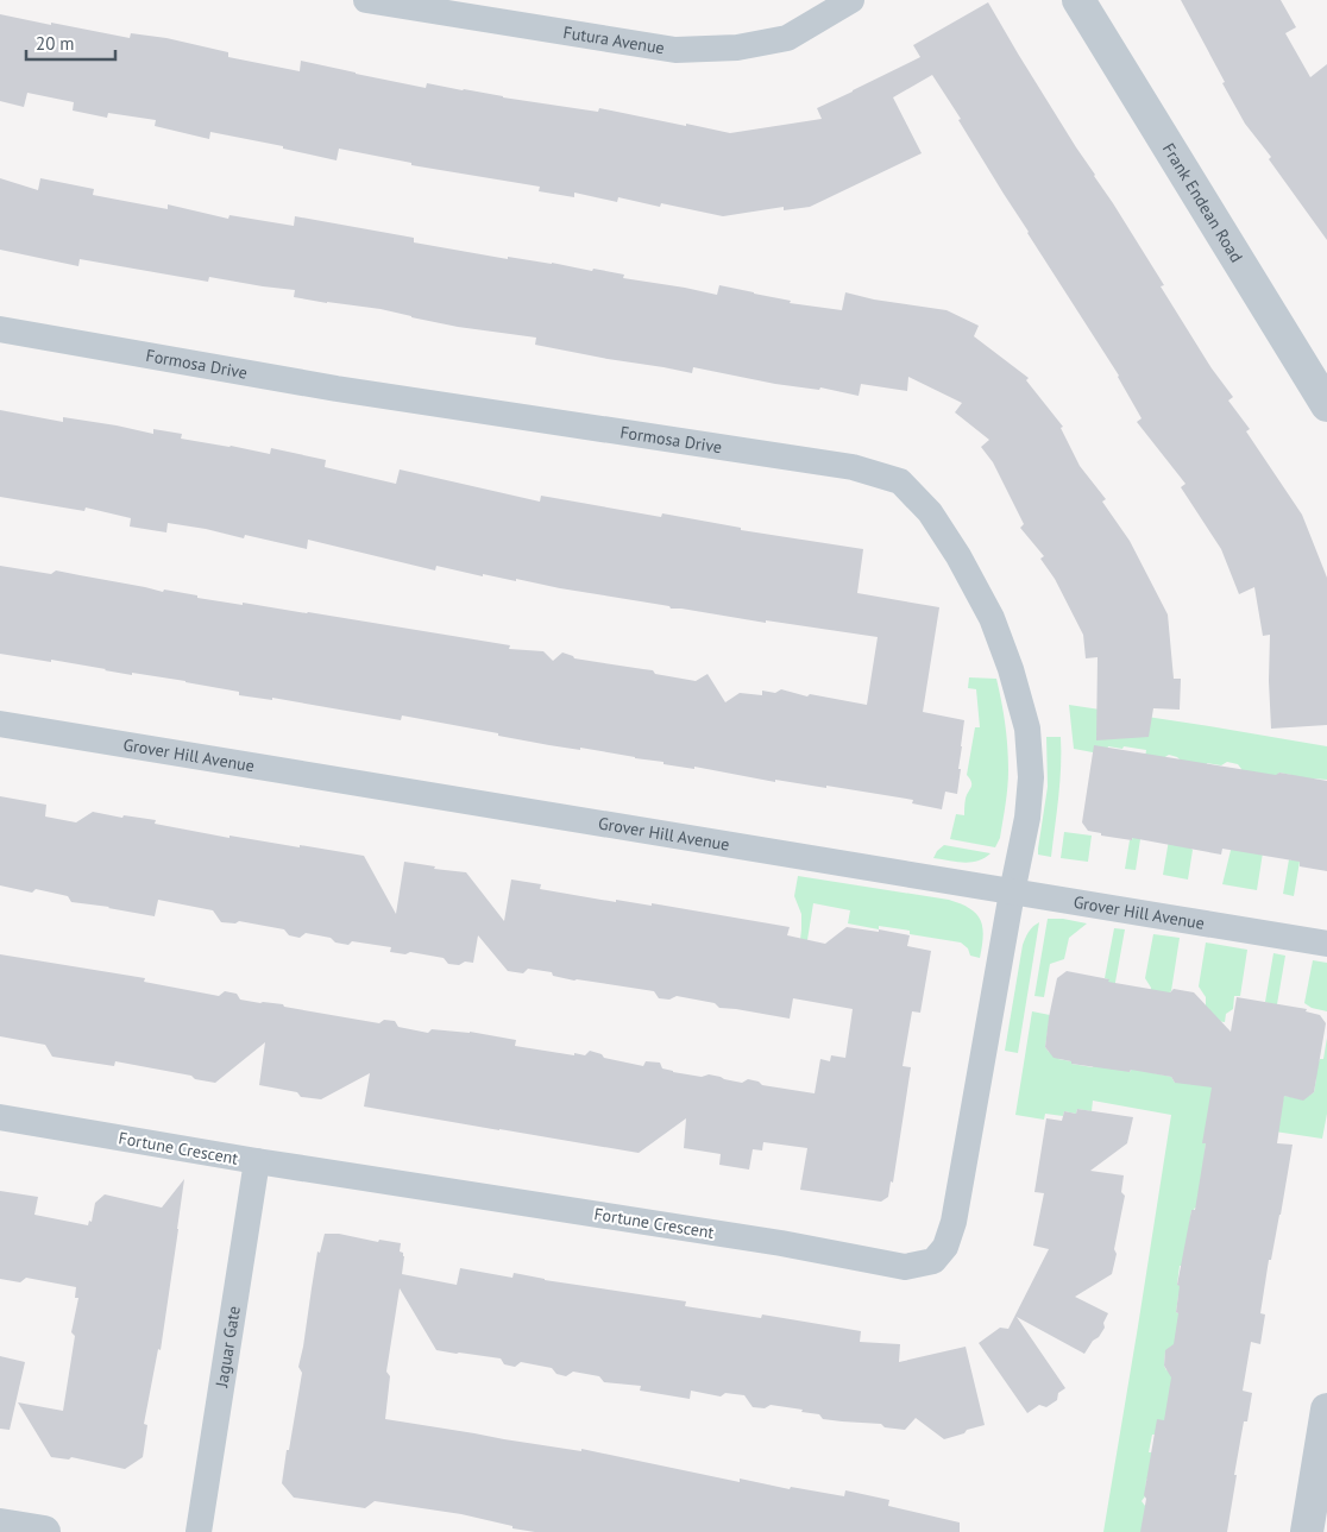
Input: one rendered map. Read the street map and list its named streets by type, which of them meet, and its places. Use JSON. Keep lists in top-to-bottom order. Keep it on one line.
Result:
{"streets":{"street":["Futura Avenue","Frank Endean Road","Formosa Drive","Grover Hill Avenue","Fortune Crescent","Jaguar Gate"]},"crossings":[["Formosa Drive","Grover Hill Avenue"],["Formosa Drive","Fortune Crescent"],["Grover Hill Avenue","Fortune Crescent"],["Fortune Crescent","Jaguar Gate"]],"scale_bar":"20 m"}
